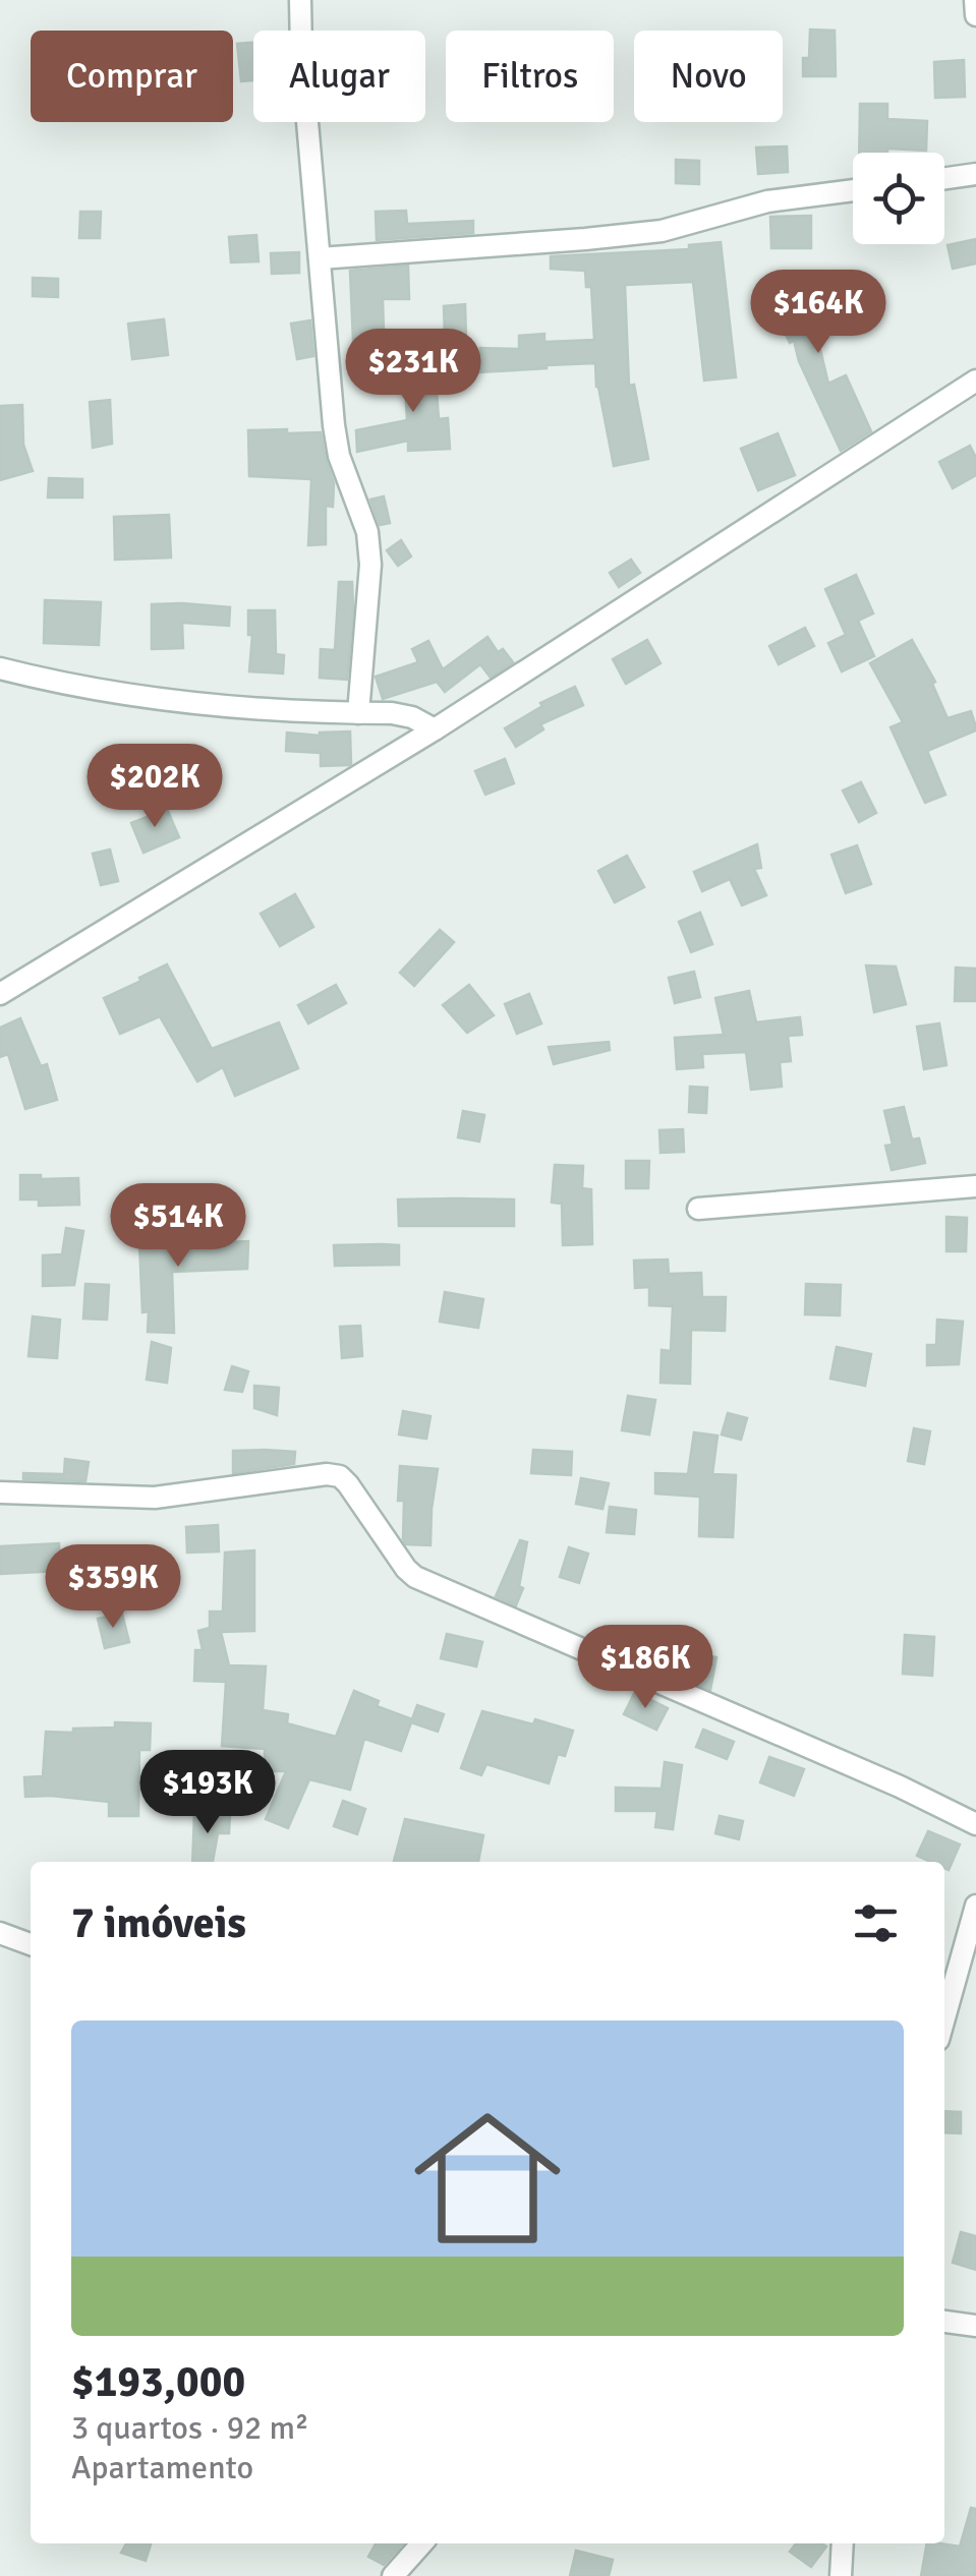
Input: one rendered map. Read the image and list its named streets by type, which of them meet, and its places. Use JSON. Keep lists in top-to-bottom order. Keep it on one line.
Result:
{"page":{"chip":["Comprar","Alugar","Filtros","Novo"],"price":["$164K","$231K","$202K","$514K","$359K","$186K","$193K"],"heading":"7 imóveis","list":[{"name":"$193,000","note":"3 quartos · 92 m² · Apartamento"}]}}
